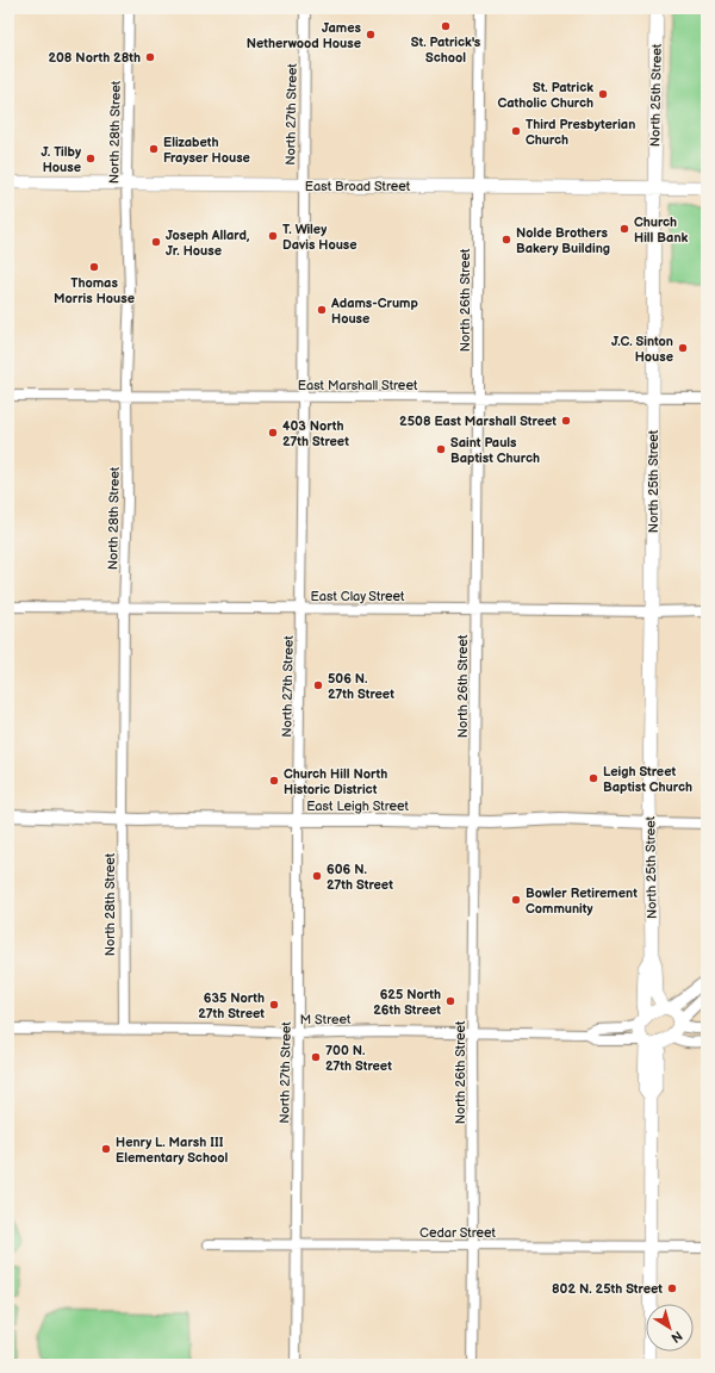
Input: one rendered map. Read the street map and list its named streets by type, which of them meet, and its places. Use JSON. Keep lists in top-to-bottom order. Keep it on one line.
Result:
{"streets":{"main road":["North 25th Street","East Broad Street"],"street":["North 27th Street","North 28th Street","North 26th Street","East Marshall Street","East Clay Street","East Leigh Street","M Street","Cedar Street"]},"crossings":[["North 25th Street","East Broad Street"],["North 25th Street","East Marshall Street"],["North 25th Street","East Clay Street"],["North 25th Street","East Leigh Street"],["North 25th Street","M Street"],["North 27th Street","East Broad Street"],["North 27th Street","East Marshall Street"],["North 27th Street","East Clay Street"],["North 27th Street","East Leigh Street"],["North 27th Street","M Street"],["North 27th Street","Cedar Street"],["North 28th Street","East Broad Street"],["North 28th Street","East Marshall Street"],["North 28th Street","East Clay Street"],["North 28th Street","East Leigh Street"],["North 28th Street","M Street"],["East Broad Street","North 26th Street"],["North 26th Street","East Marshall Street"],["North 26th Street","East Clay Street"],["North 26th Street","East Leigh Street"],["North 26th Street","M Street"],["North 26th Street","Cedar Street"]],"places":["St. Patrick's School","James Netherwood House","208 North 28th","St. Patrick Catholic Church","Third Presbyterian Church","Elizabeth Frayser House","J. Tilby House","Church Hill Bank","T. Wiley Davis House","Nolde Brothers Bakery Building","Joseph Allard, Jr. House","Thomas Morris House","Adams-Crump House","J.C. Sinton House","2508 East Marshall Street","403 North 27th Street","Saint Pauls Baptist Church","506 N. 27th Street","Leigh Street Baptist Church","Church Hill North Historic District","606 N. 27th Street","Bowler Retirement Community","625 North 26th Street","635 North 27th Street","700 N. 27th Street","Henry L. Marsh III Elementary School","802 N. 25th Street"],"north":"bottom right"}
